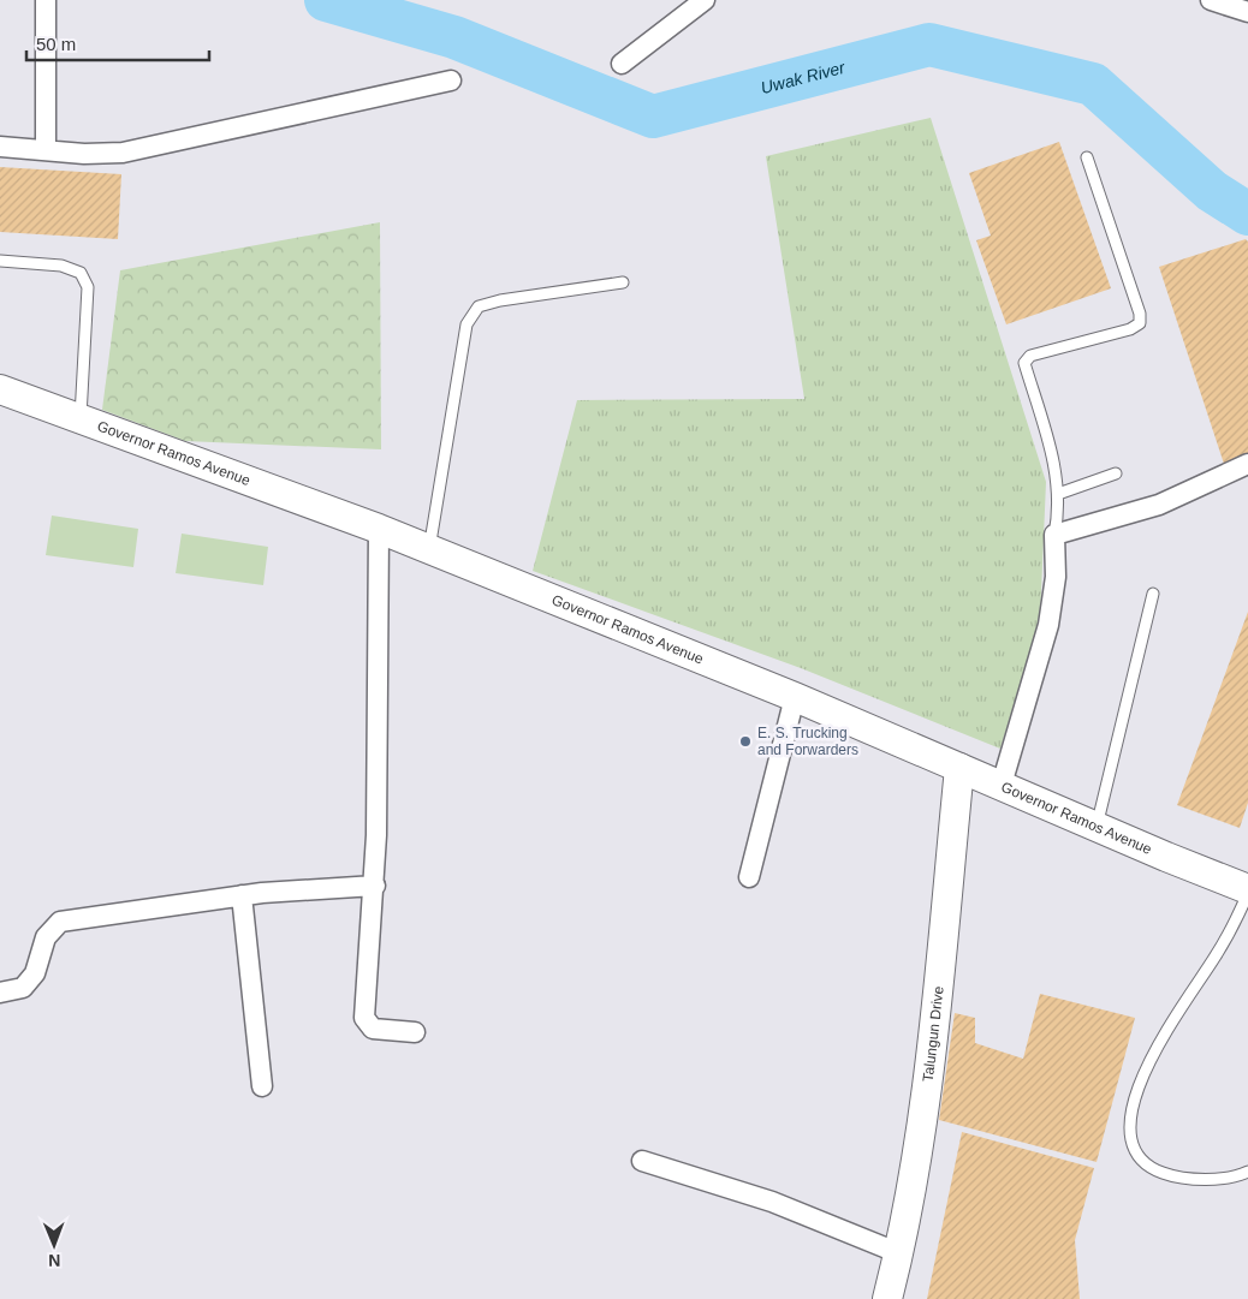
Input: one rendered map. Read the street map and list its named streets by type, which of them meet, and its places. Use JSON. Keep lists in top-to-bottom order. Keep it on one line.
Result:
{"streets":{"main road":["Governor Ramos Avenue","Talungun Drive"]},"crossings":[["Governor Ramos Avenue","Talungun Drive"]],"water":["Uwak River"],"places":["E. S. Trucking and Forwarders"],"scale_bar":"50 m","north":"bottom"}
